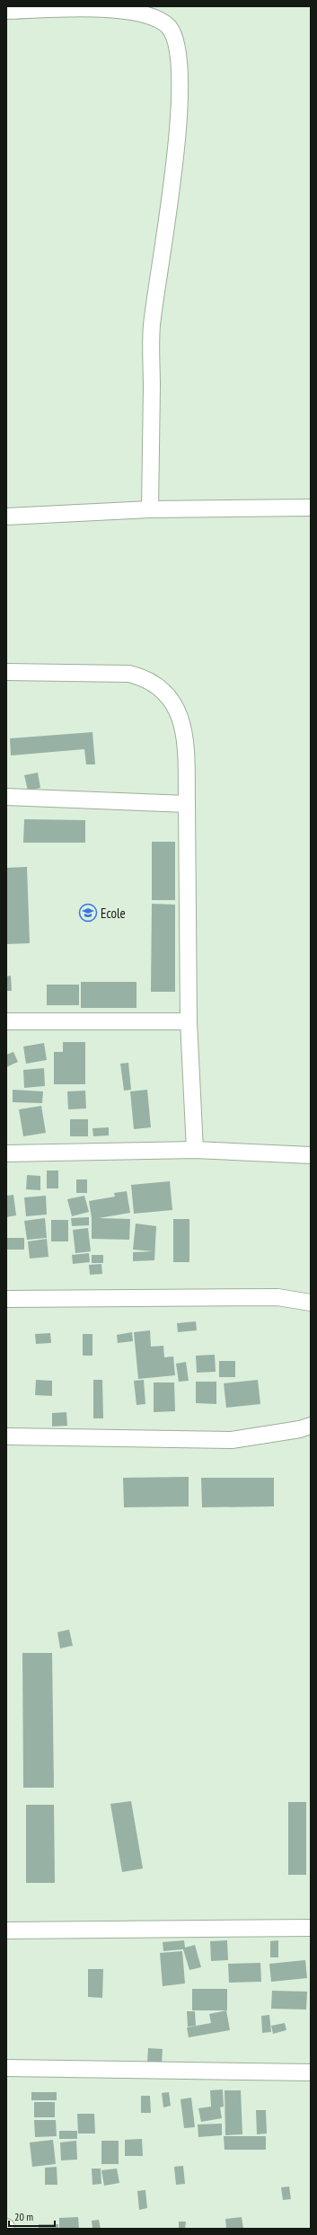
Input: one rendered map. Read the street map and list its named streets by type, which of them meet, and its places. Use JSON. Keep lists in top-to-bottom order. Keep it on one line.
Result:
{"places":{"school or university":["Ecole"]},"scale_bar":"20 m"}
